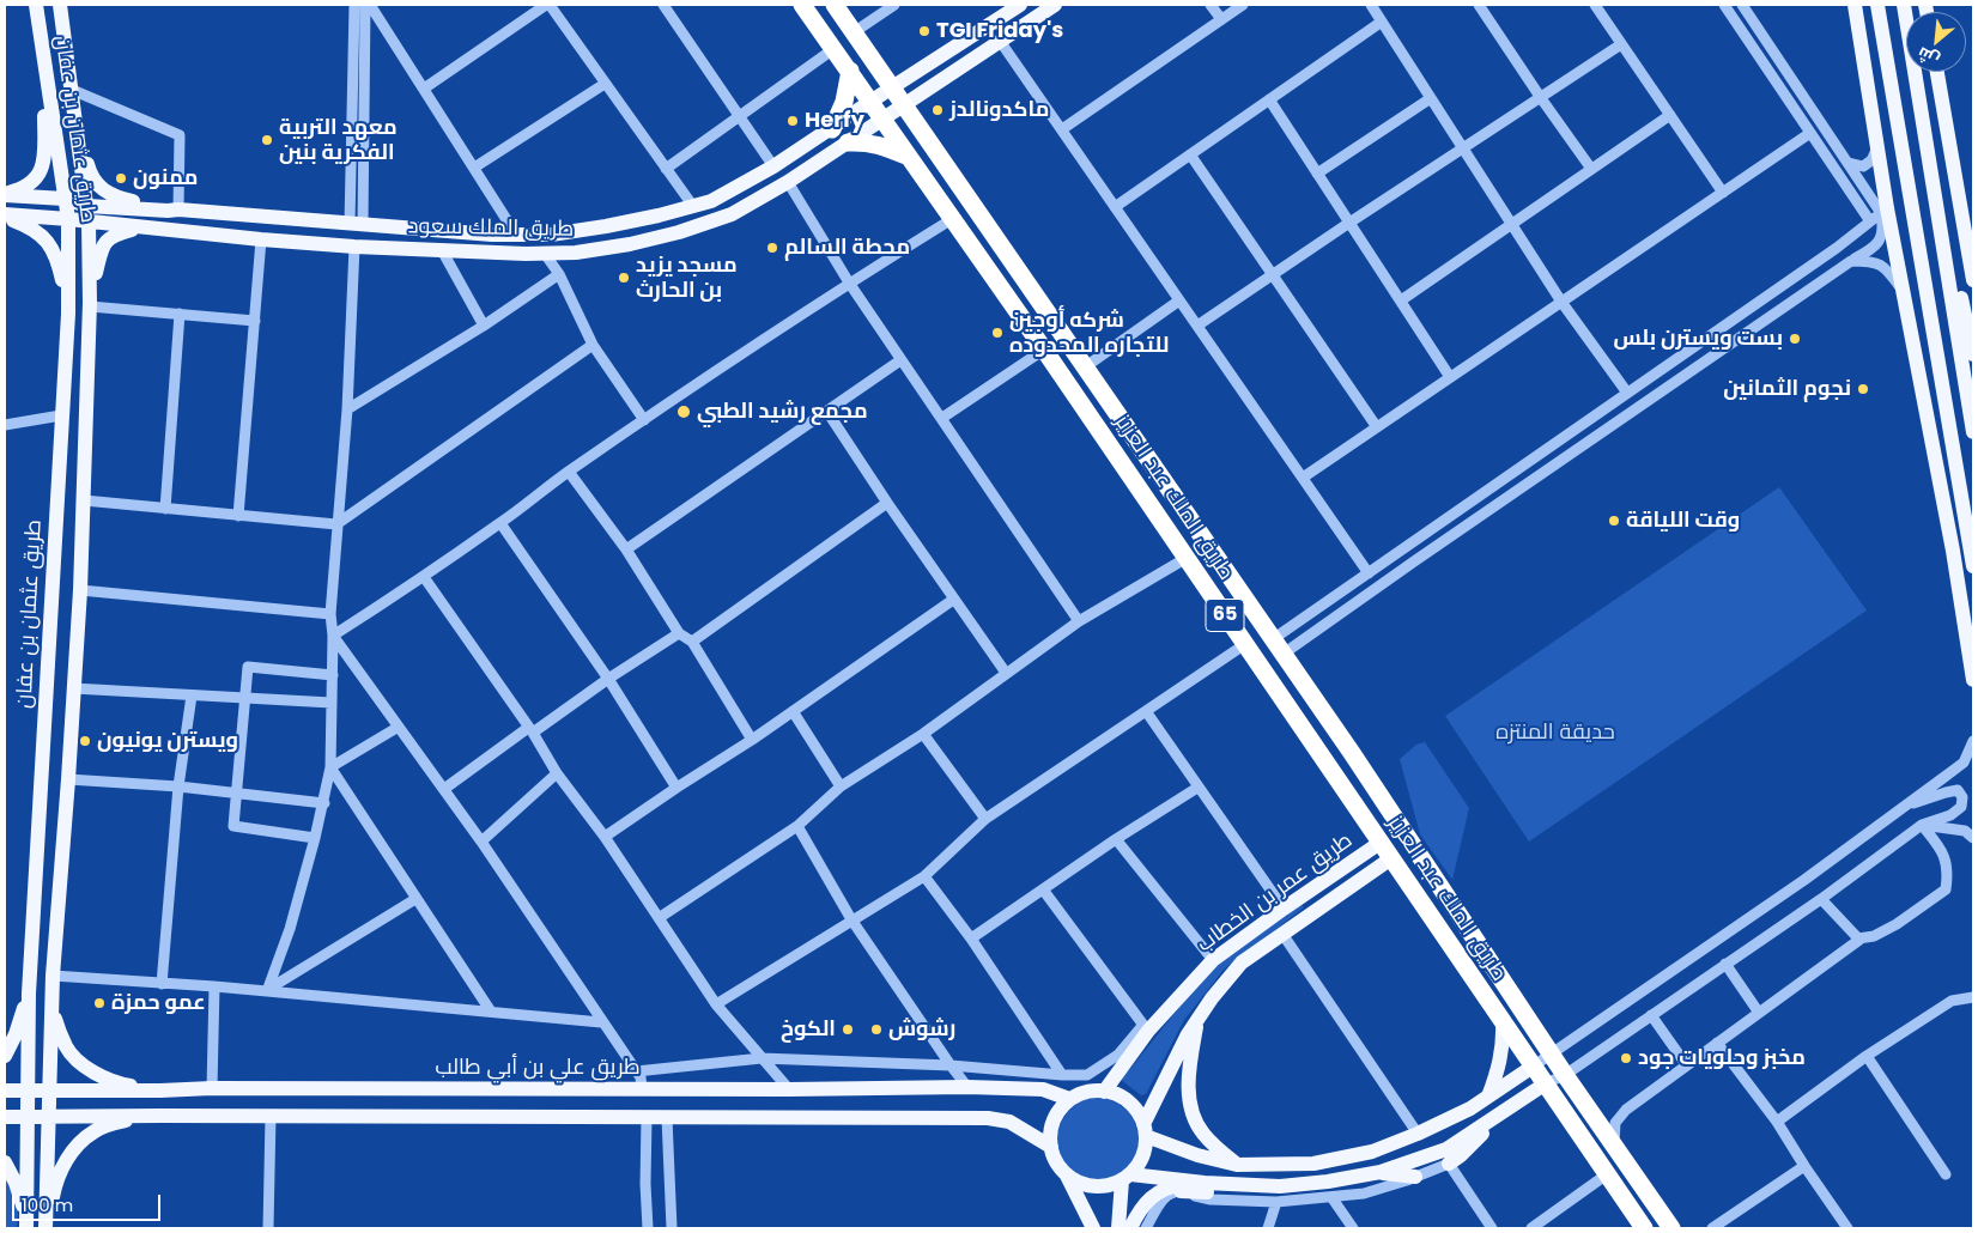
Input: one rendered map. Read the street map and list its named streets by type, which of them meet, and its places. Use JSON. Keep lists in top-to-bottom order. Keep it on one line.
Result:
{"streets":{"highway":["طريق الملك عبد العزيز","65"],"main road":["طريق عثمان بن عفان","طريق الملك سعود","طريق عمر بن الخطاب","طريق علي بن أبي طالب"]},"crossings":[["طريق عثمان بن عفان","طريق الملك سعود"],["طريق عثمان بن عفان","طريق علي بن أبي طالب"],["طريق الملك سعود","طريق الملك عبد العزيز"],["طريق الملك عبد العزيز","طريق عمر بن الخطاب"],["طريق عمر بن الخطاب","طريق علي بن أبي طالب"]],"parks":["حديقة المنتزه"],"places":["TGI Friday's","ماكدونالدز","Herfy","معهد التربية الفكرية بنين","ممنون","محطة السالم","مسجد يزيد بن الحارث","شركه أوجين للتجاره المحدوده","بست ويسترن بلس","نجوم الثمانين","مجمع رشيد الطبي","وقت اللياقة","ويسترن يونيون","عمو حمزة","الكوخ","رشوش","مخبز وحلويات جود"],"scale_bar":"100 m","north":"bottom left"}
